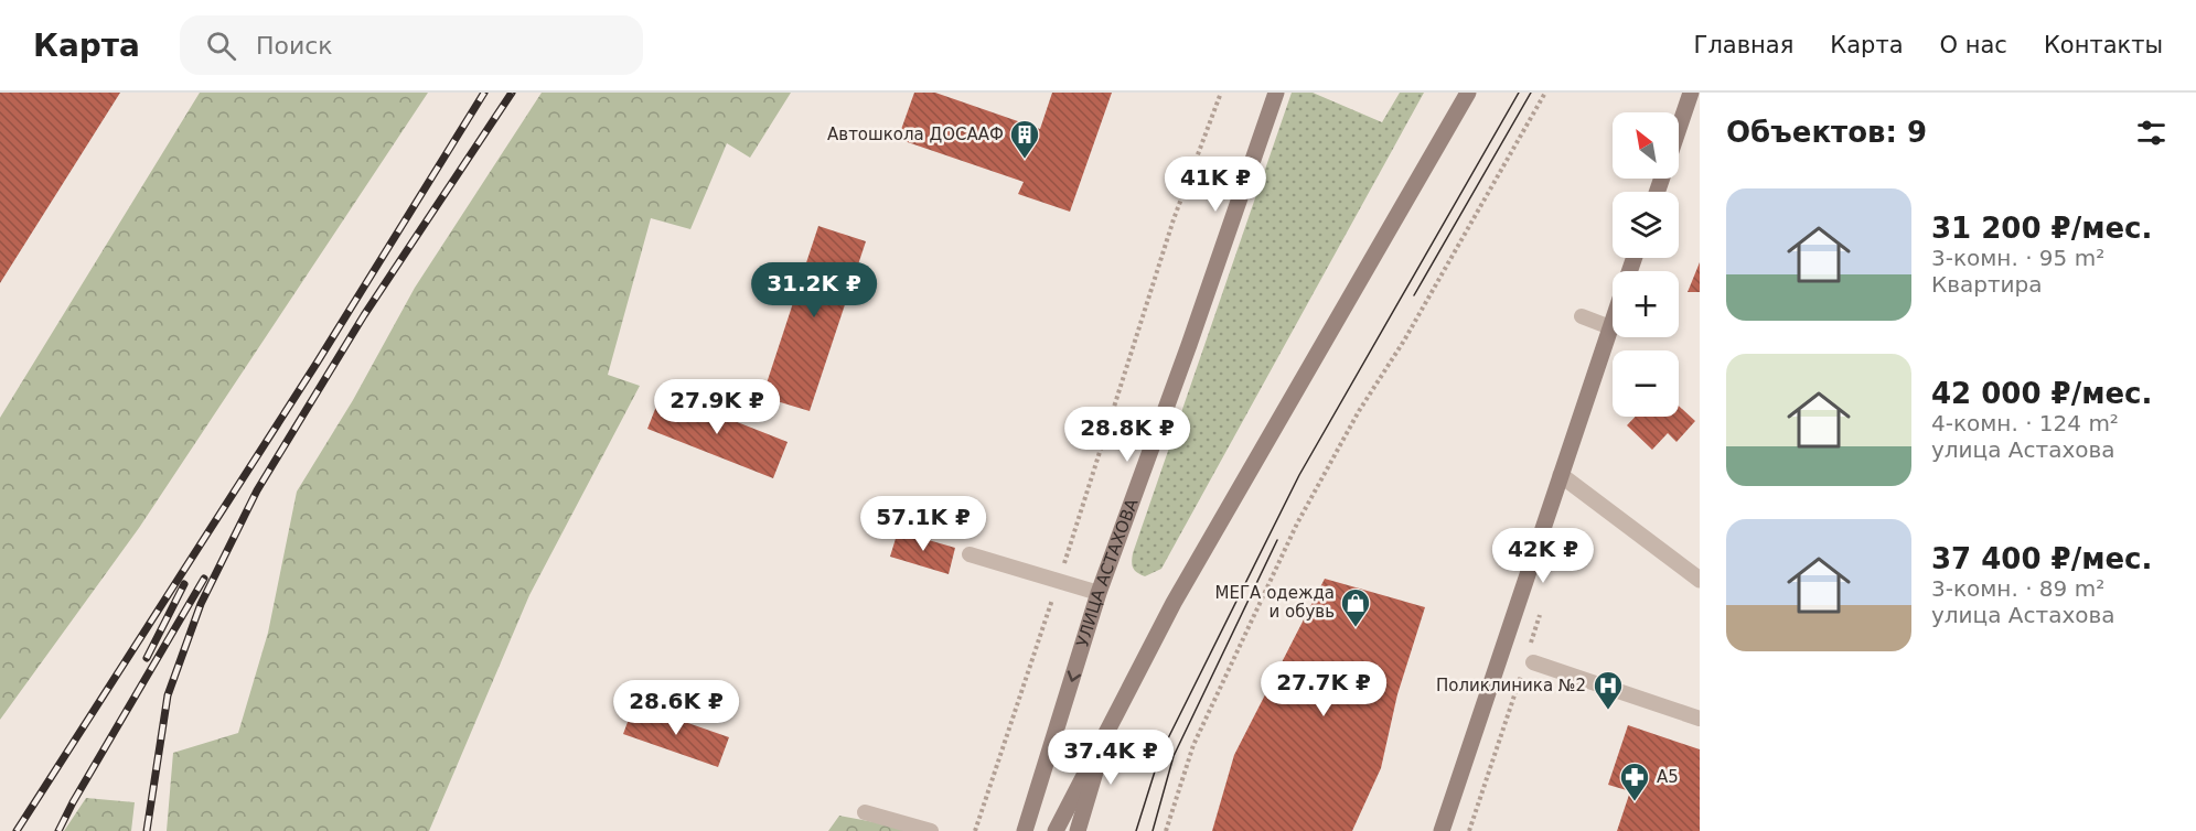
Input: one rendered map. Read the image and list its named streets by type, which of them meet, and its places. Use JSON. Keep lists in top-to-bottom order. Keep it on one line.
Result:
{"streets":{"main road":["УЛИЦА АСТАХОВА"]},"places":{"building":["Автошкола ДОСААФ"],"shop":["МЕГА одежда и обувь"],"hospital":["Поликлиника №2"],"pharmacy":["А5"]},"north":"top left","page":{"header":"Карта","search":"Поиск","nav":["Главная","Карта","О нас","Контакты"],"heading":"Объектов: 9","map_buttons":["+","−"],"price":["41K ₽","31.2K ₽","27.9K ₽","28.8K ₽","57.1K ₽","42K ₽","27.7K ₽","28.6K ₽","37.4K ₽"],"list":[{"name":"31 200 ₽/мес.","note":"3-комн. · 95 m² · Квартира"},{"name":"42 000 ₽/мес.","note":"4-комн. · 124 m² · улица Астахова"},{"name":"37 400 ₽/мес.","note":"3-комн. · 89 m² · улица Астахова"}]}}
